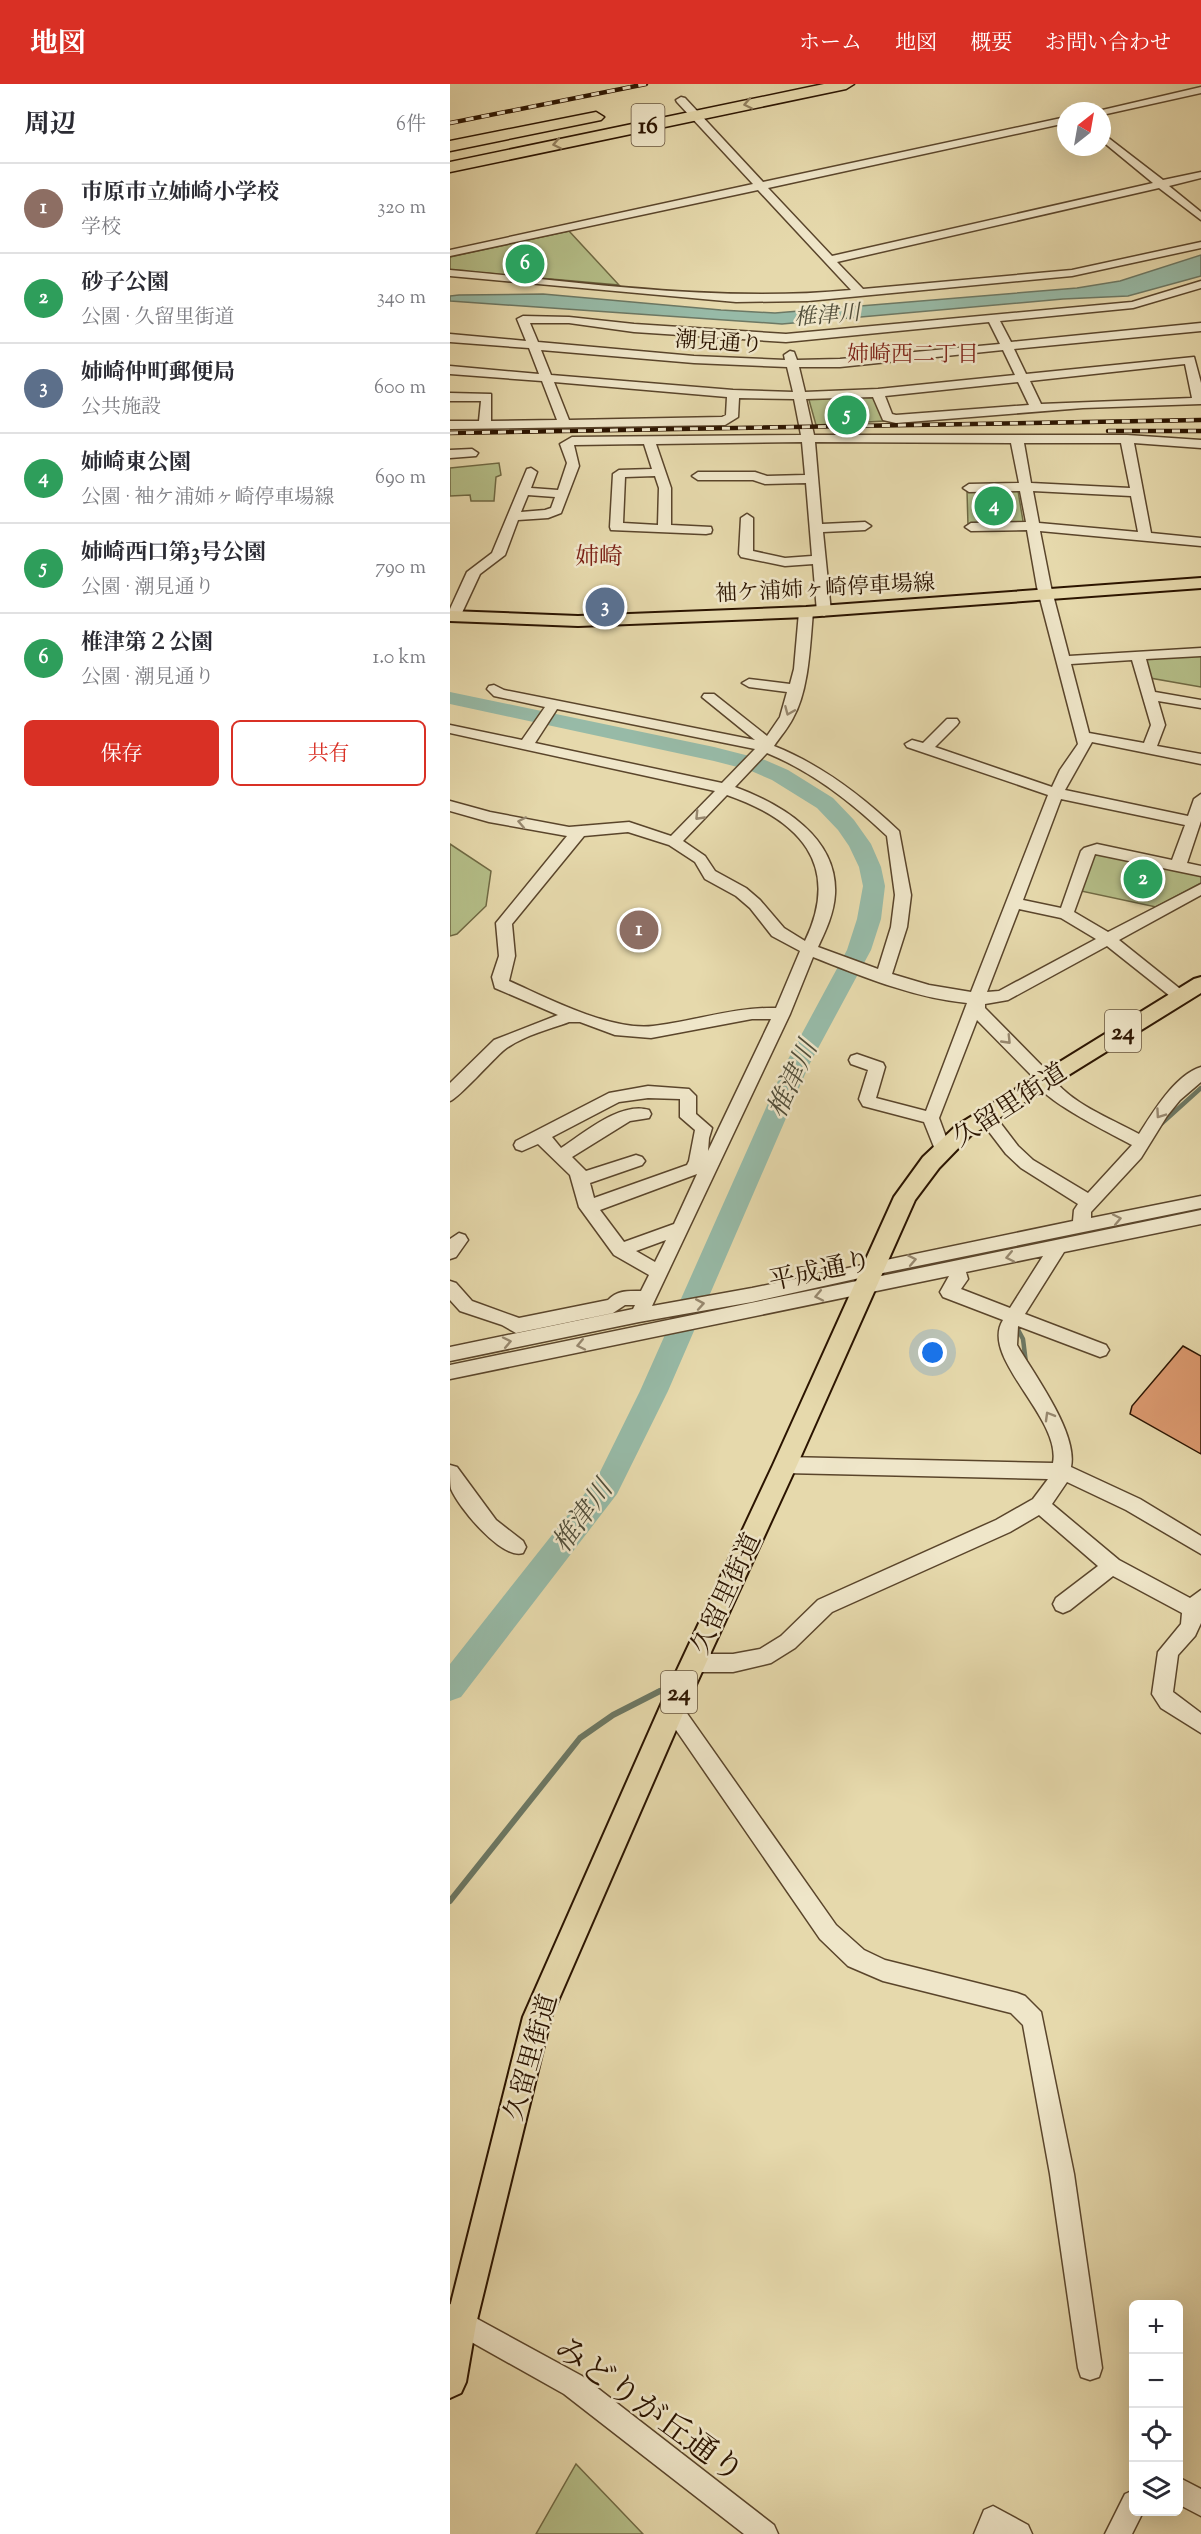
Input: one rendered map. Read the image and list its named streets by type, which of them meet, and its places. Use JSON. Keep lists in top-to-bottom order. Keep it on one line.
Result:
{"streets":{"highway":["16"],"main road":["袖ケ浦姉ヶ崎停車場線","24","久留里街道"],"street":["潮見通り","平成通り","みどりが丘通り"]},"crossings":[["久留里街道","平成通り"],["久留里街道","みどりが丘通り"]],"districts":["姉崎西二丁目","姉崎"],"water":["椎津川"],"north":"top right","page":{"header":"地図","nav":["ホーム","地図","概要","お問い合わせ"],"heading":["周辺","6件"],"list":[{"mark":"1","name":"市原市立姉崎小学校","note":"学校","value":"320 m"},{"mark":"2","name":"砂子公園","note":"公園 · 久留里街道","value":"340 m"},{"mark":"3","name":"姉崎仲町郵便局","note":"公共施設","value":"600 m"},{"mark":"4","name":"姉崎東公園","note":"公園 · 袖ケ浦姉ヶ崎停車場線","value":"690 m"},{"mark":"5","name":"姉崎西口第3号公園","note":"公園 · 潮見通り","value":"790 m"},{"mark":"6","name":"椎津第２公園","note":"公園 · 潮見通り","value":"1.0 km"}],"pins":["6","5","4","3","2","1"],"buttons":["保存","共有"],"map_buttons":["+","−"]}}
